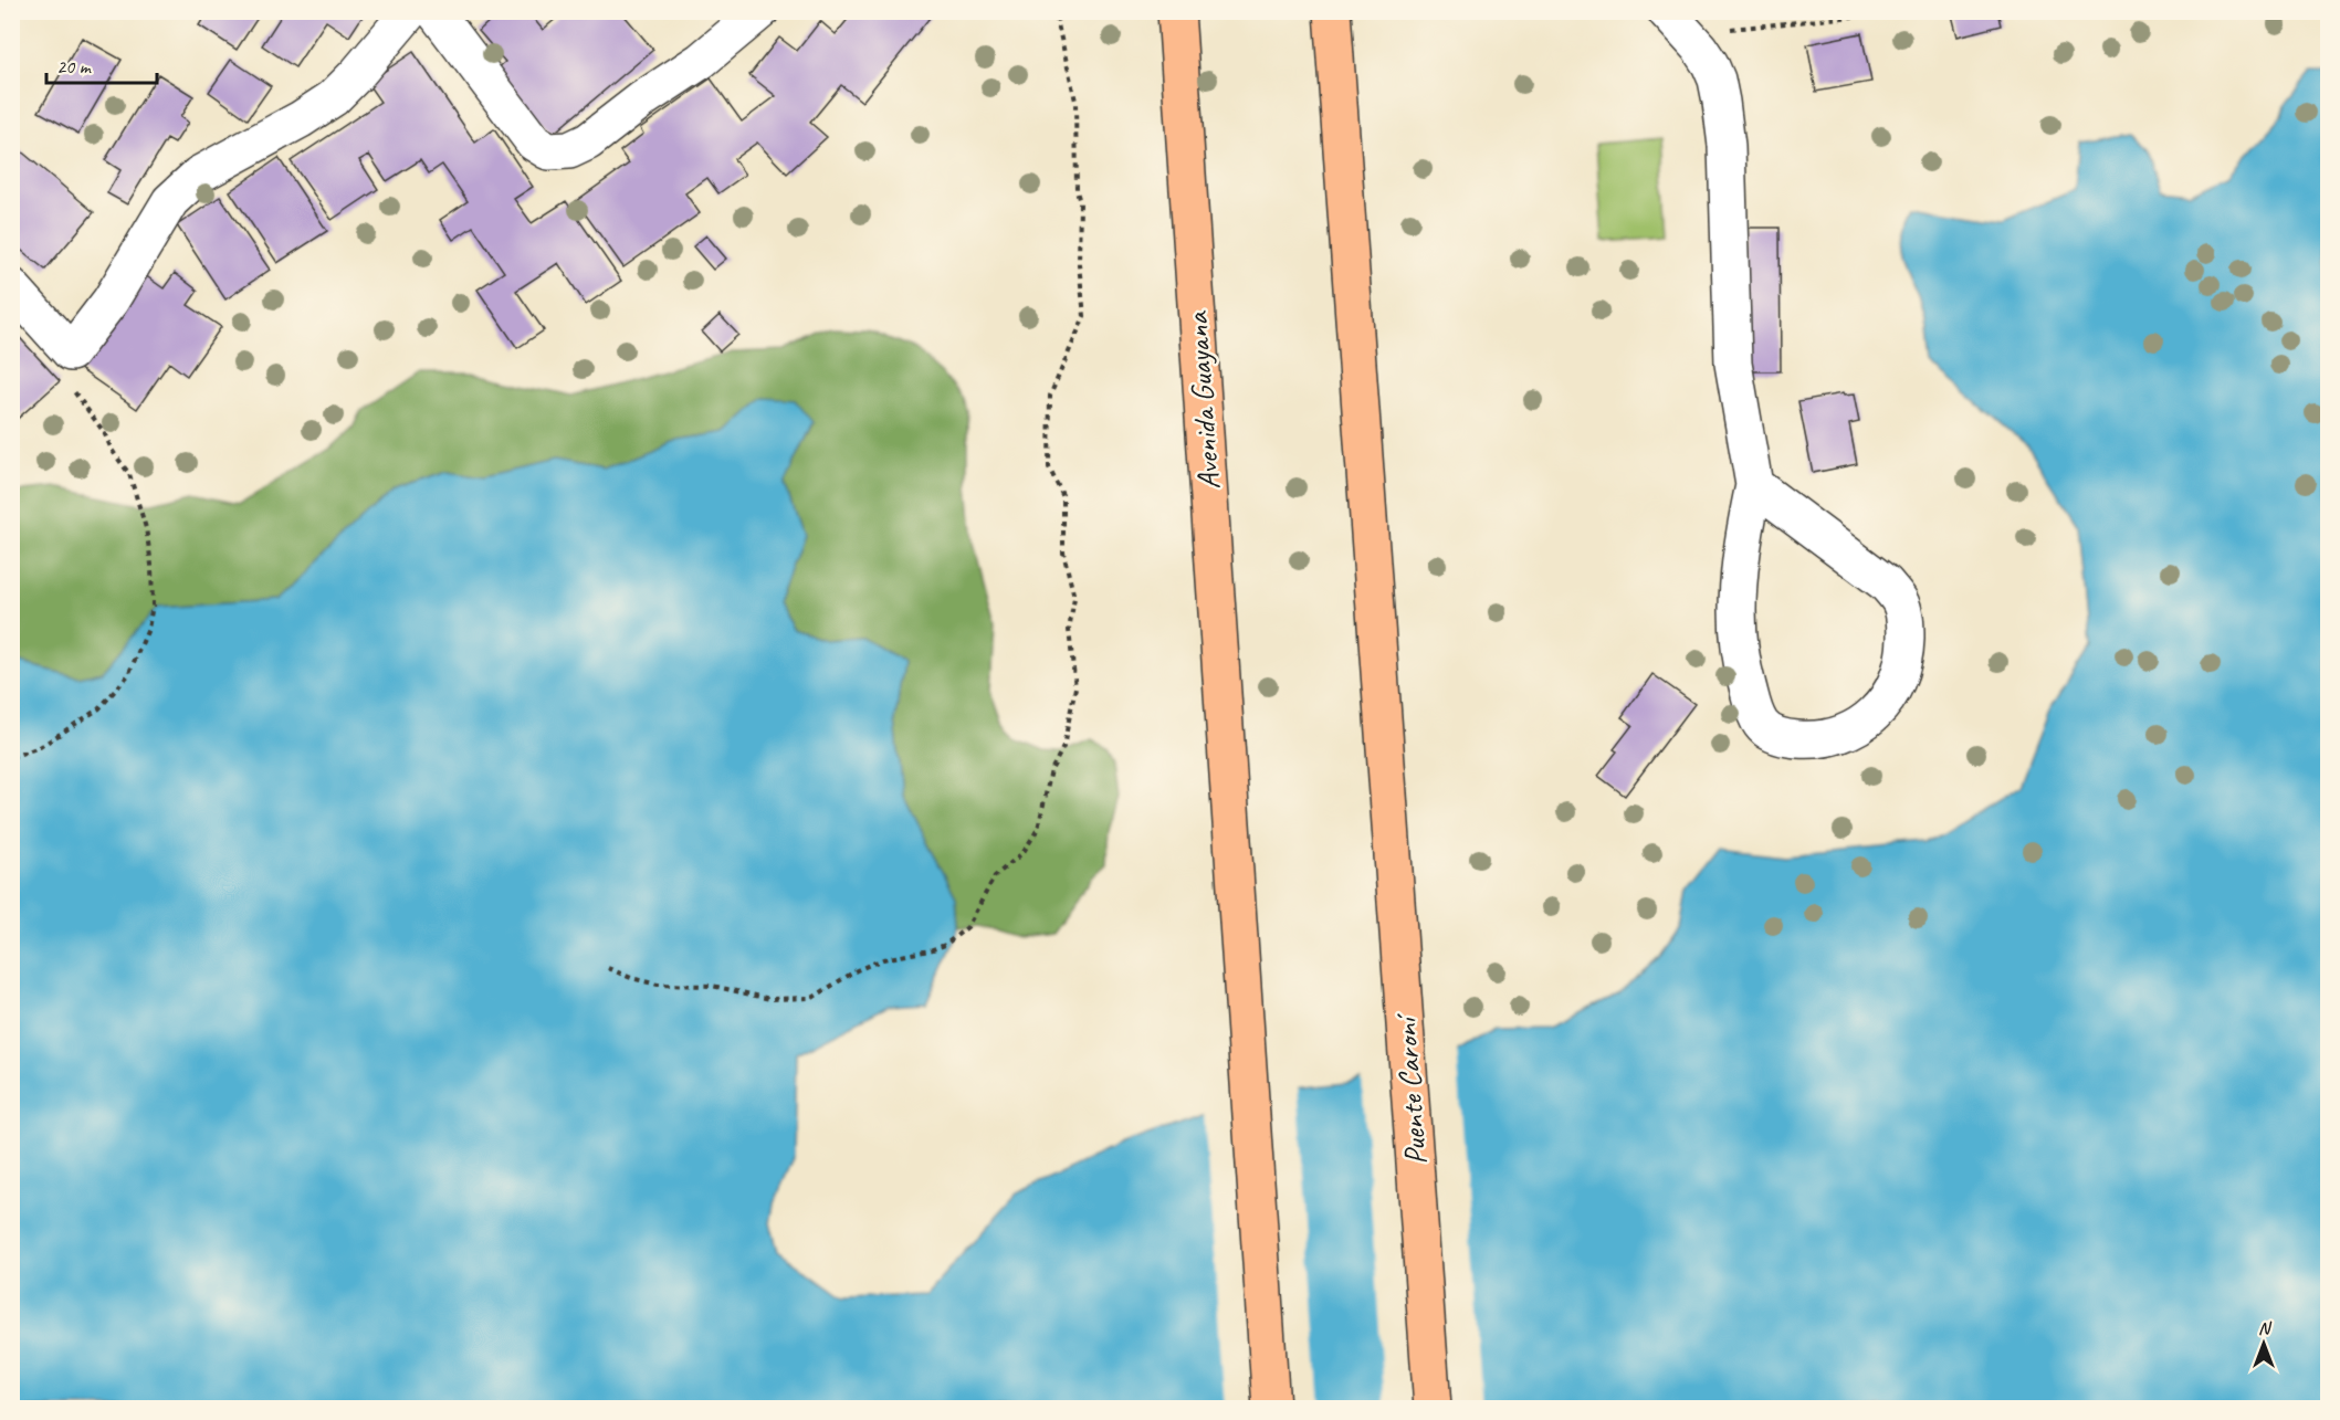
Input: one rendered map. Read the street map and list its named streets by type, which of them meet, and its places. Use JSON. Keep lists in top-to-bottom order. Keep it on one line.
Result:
{"streets":{"main road":["Avenida Guayana","Puente Caroní"]},"scale_bar":"20 m","north":"top"}
